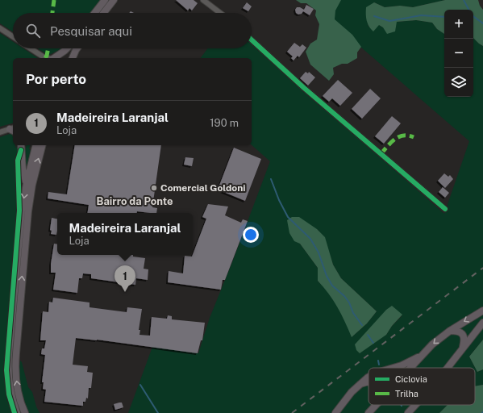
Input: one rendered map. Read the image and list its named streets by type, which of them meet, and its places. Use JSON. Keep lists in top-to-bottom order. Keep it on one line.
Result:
{"districts":["Bairro da Ponte"],"places":["Comercial Goldoni"],"legend":["Ciclovia","Trilha"],"page":{"map_buttons":["+","−"],"search":"Pesquisar aqui","heading":"Por perto","list":[{"mark":"1","name":"Madeireira Laranjal","note":"Loja","value":"190 m"}],"popup":["Madeireira Laranjal","Loja"],"pins":"1"}}
